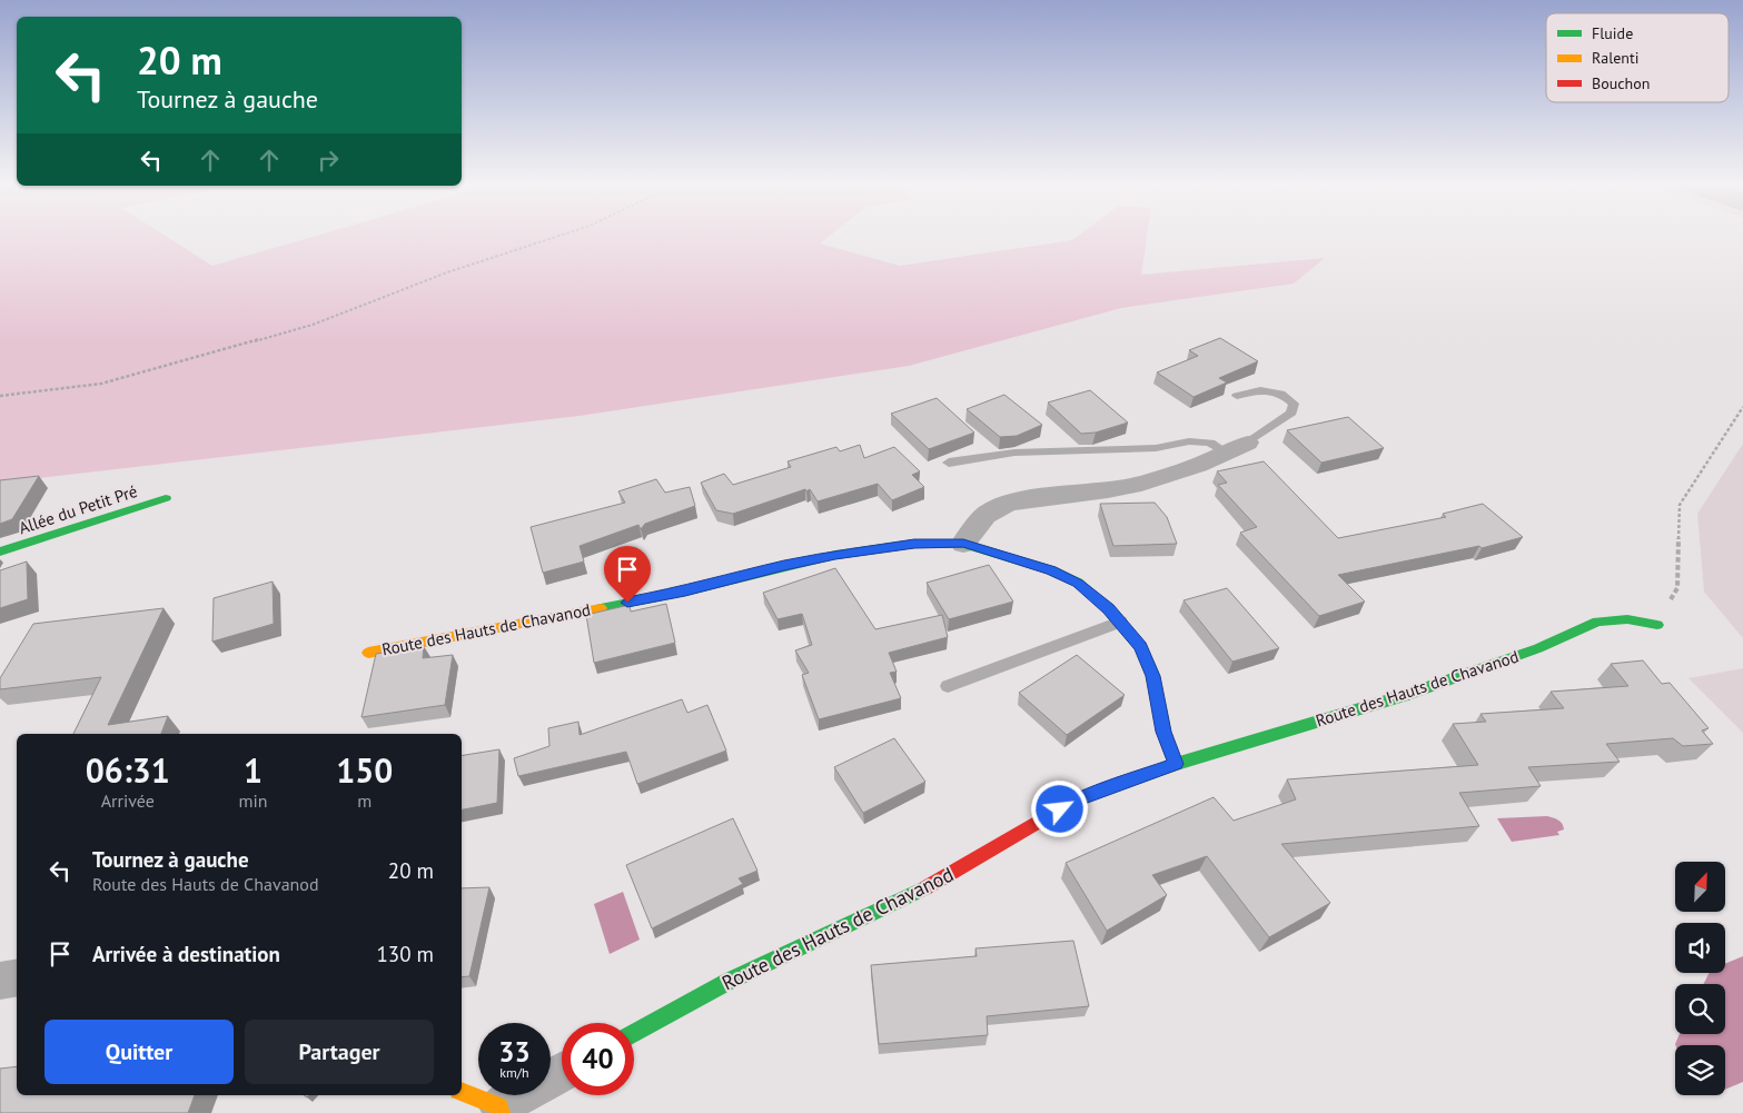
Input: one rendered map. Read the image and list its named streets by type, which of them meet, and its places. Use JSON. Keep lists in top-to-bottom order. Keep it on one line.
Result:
{"streets":{"street":["Allée du Petit Pré","Route des Hauts de Chavanod"]},"legend":["Fluide","Ralenti","Bouchon"],"north":"top right","page":{"turn":["20 m","Tournez à gauche"],"eta":["06:31","Arrivée","1","min","150","m"],"list":[{"name":"Tournez à gauche","note":"Route des Hauts de Chavanod","value":"20 m"},{"name":"Arrivée à destination","value":"130 m"}],"buttons":["Quitter","Partager"],"speed":"33 km/h","limit":"40"}}
